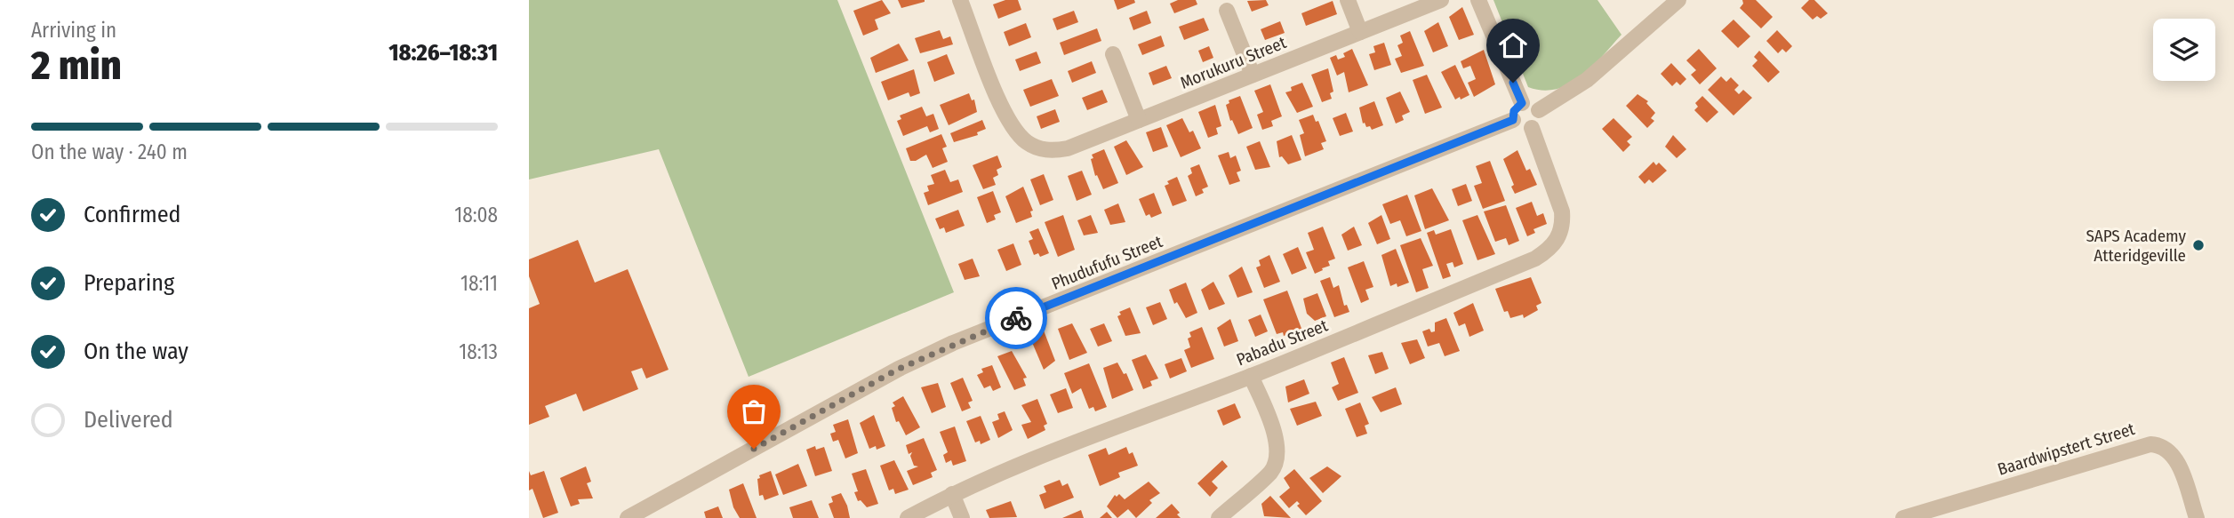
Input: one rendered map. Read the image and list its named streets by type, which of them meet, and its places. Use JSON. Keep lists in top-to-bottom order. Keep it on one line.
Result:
{"streets":{"street":["Morukuru Street","Phudufufu Street","Pabadu Street","Baardwipstert Street"]},"crossings":[["Phudufufu Street","Pabadu Street"]],"places":["SAPS Academy Atteridgeville"],"page":{"heading":["2 min","Arriving in","18:26–18:31"],"bar":"On the way · 240 m","list":[["Confirmed","18:08"],["Preparing","18:11"],["On the way","18:13"],"Delivered"]}}
